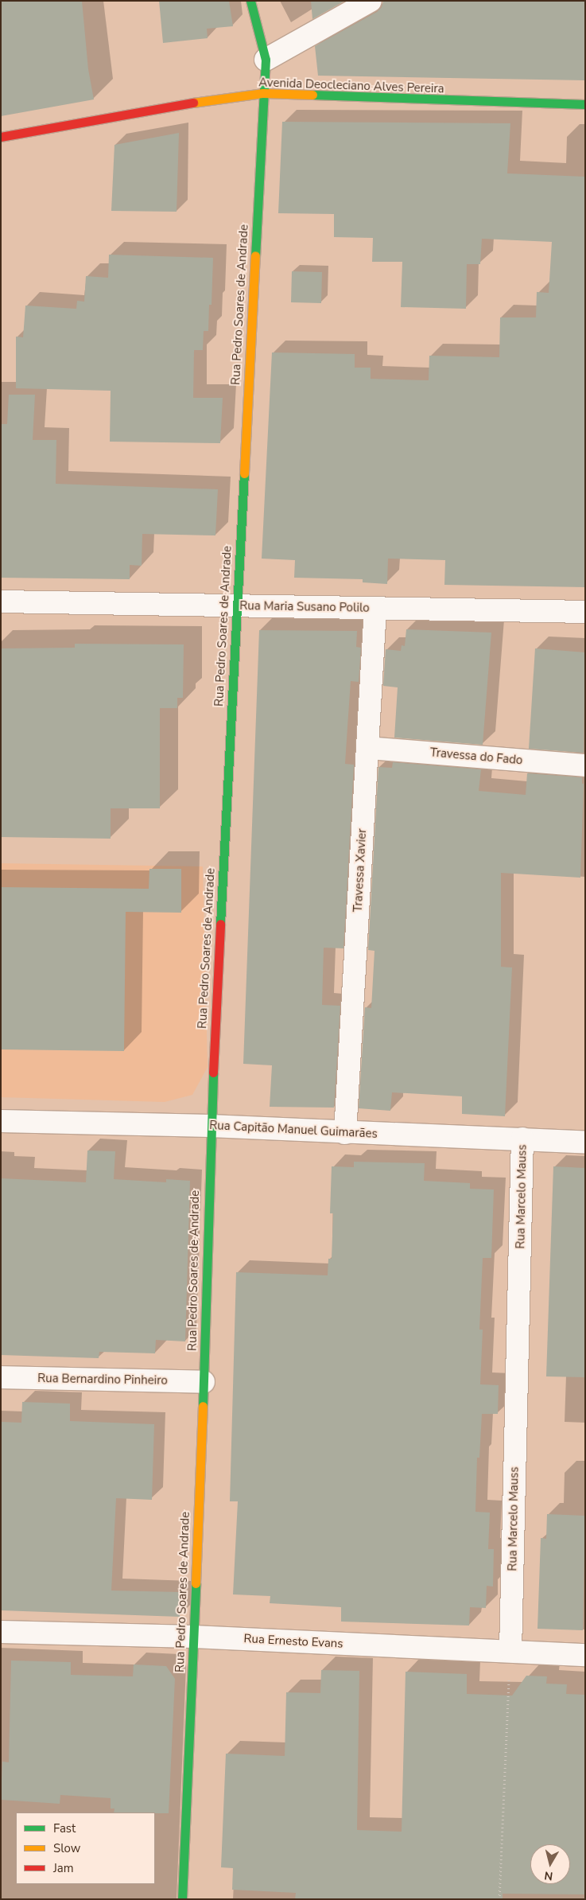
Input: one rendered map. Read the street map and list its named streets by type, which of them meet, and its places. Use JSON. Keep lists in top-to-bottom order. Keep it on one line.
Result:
{"streets":{"street":["Avenida Deocleciano Alves Pereira","Rua Pedro Soares de Andrade","Rua Maria Susano Polilo","Travessa do Fado","Travessa Xavier","Rua Capitão Manuel Guimarães","Rua Marcelo Mauss","Rua Bernardino Pinheiro","Rua Ernesto Evans"]},"crossings":[["Avenida Deocleciano Alves Pereira","Rua Pedro Soares de Andrade"],["Rua Pedro Soares de Andrade","Rua Maria Susano Polilo"],["Rua Pedro Soares de Andrade","Rua Capitão Manuel Guimarães"],["Rua Pedro Soares de Andrade","Rua Bernardino Pinheiro"],["Rua Pedro Soares de Andrade","Rua Ernesto Evans"],["Rua Maria Susano Polilo","Travessa Xavier"],["Travessa do Fado","Travessa Xavier"],["Travessa Xavier","Rua Capitão Manuel Guimarães"],["Rua Capitão Manuel Guimarães","Rua Marcelo Mauss"],["Rua Marcelo Mauss","Rua Ernesto Evans"]],"legend":["Fast","Slow","Jam"],"north":"bottom"}
